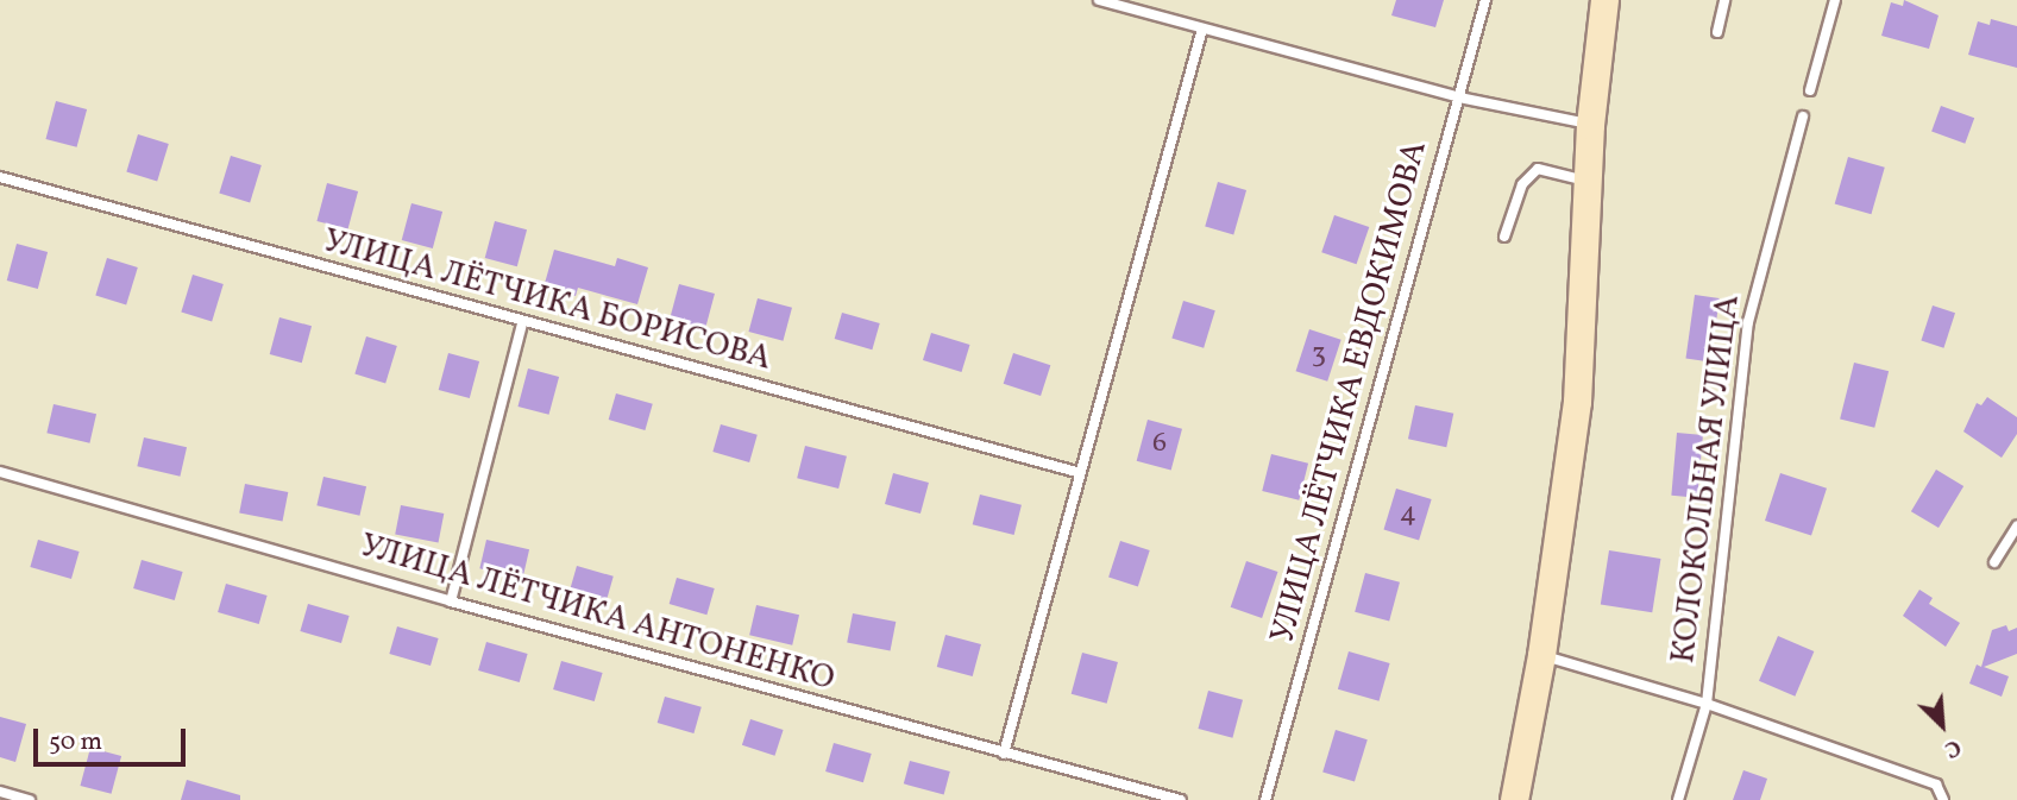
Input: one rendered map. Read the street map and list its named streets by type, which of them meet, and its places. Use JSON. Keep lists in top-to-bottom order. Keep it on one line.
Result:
{"streets":{"lane":["УЛИЦА ЛЁТЧИКА БОРИСОВА","УЛИЦА ЛЁТЧИКА ЕВДОКИМОВА","КОЛОКОЛЬНАЯ УЛИЦА","УЛИЦА ЛЁТЧИКА АНТОНЕНКО"]},"house_numbers":["3","6","4"],"scale_bar":"50 m","north":"bottom right"}
